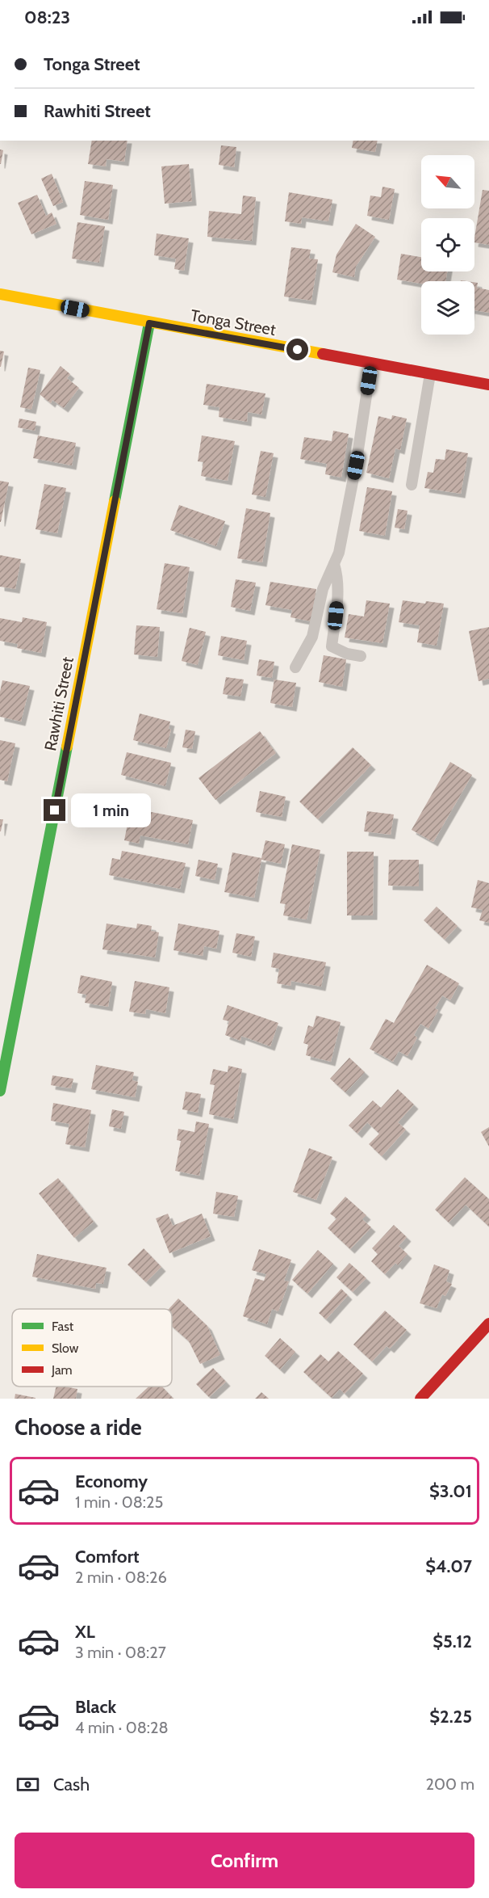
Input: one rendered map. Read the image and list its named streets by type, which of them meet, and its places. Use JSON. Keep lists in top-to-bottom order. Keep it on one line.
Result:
{"streets":{"street":["Tonga Street","Rawhiti Street"]},"crossings":[["Tonga Street","Rawhiti Street"]],"legend":["Fast","Slow","Jam"],"north":"top left","page":{"status":"08:23","banner":["Tonga Street","Rawhiti Street"],"bubble":"1 min","heading":"Choose a ride","list":[{"name":"Economy","note":"1 min · 08:25","value":"$3.01"},{"name":"Comfort","note":"2 min · 08:26","value":"$4.07"},{"name":"XL","note":"3 min · 08:27","value":"$5.12"},{"name":"Black","note":"4 min · 08:28","value":"$2.25"}],"pay":["Cash","200 m"],"buttons":"Confirm"}}
